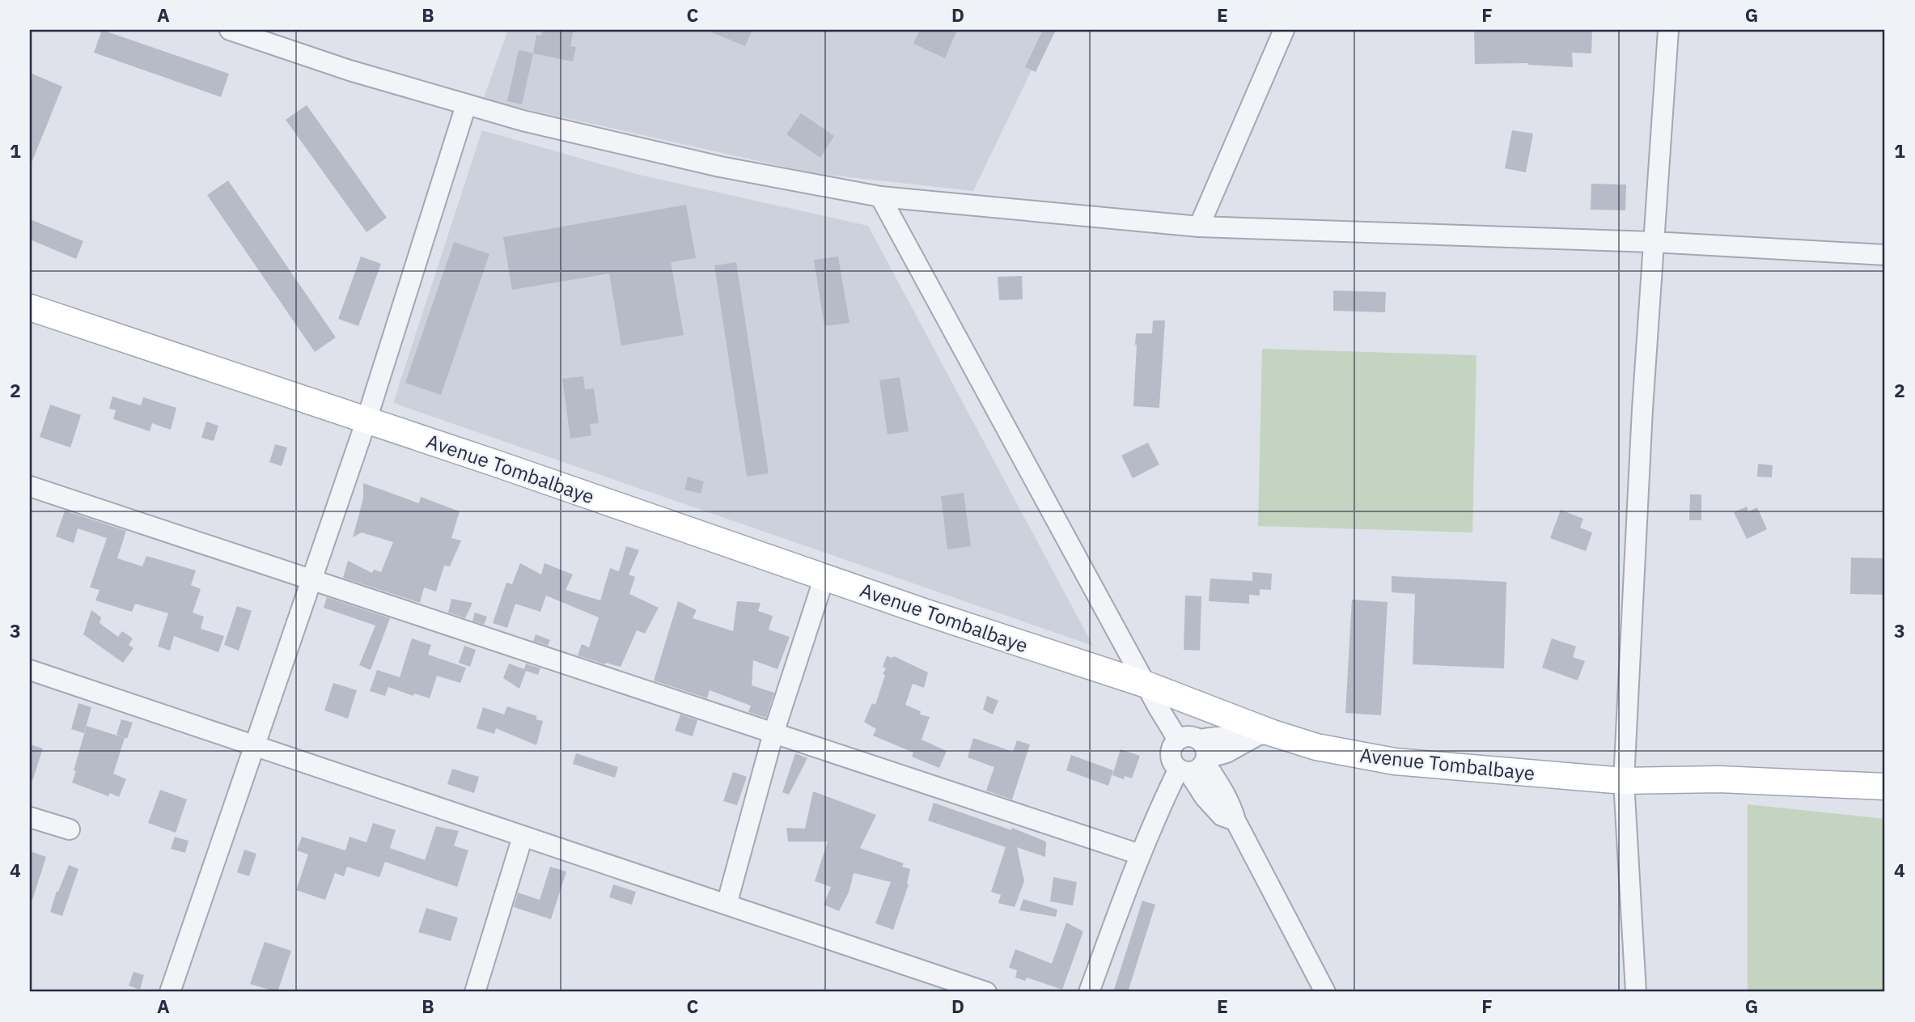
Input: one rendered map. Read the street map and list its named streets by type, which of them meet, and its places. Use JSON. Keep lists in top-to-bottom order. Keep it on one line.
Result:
{"streets":{"main road":["Avenue Tombalbaye"]},"grid":{"columns":["A","B","C","D","E","F","G"],"rows":["1","2","3","4"]}}
